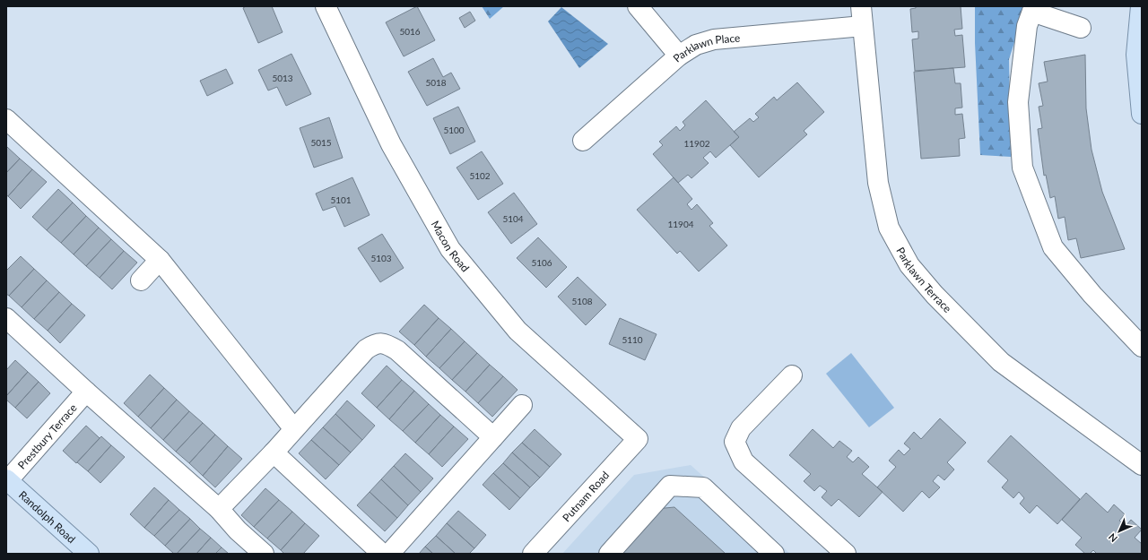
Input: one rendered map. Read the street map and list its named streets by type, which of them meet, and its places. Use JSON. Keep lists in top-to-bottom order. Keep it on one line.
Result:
{"streets":{"main road":["Randolph Road"],"street":["Parklawn Place","Macon Road","Parklawn Terrace","Prestbury Terrace","Putnam Road"]},"crossings":[["Parklawn Place","Parklawn Terrace"],["Macon Road","Putnam Road"],["Prestbury Terrace","Randolph Road"]],"house_numbers":["5016","5013","5018","5100","5015","11902","5102","5101","5104","11904","5103","5106","5108","5110"],"north":"bottom left"}
